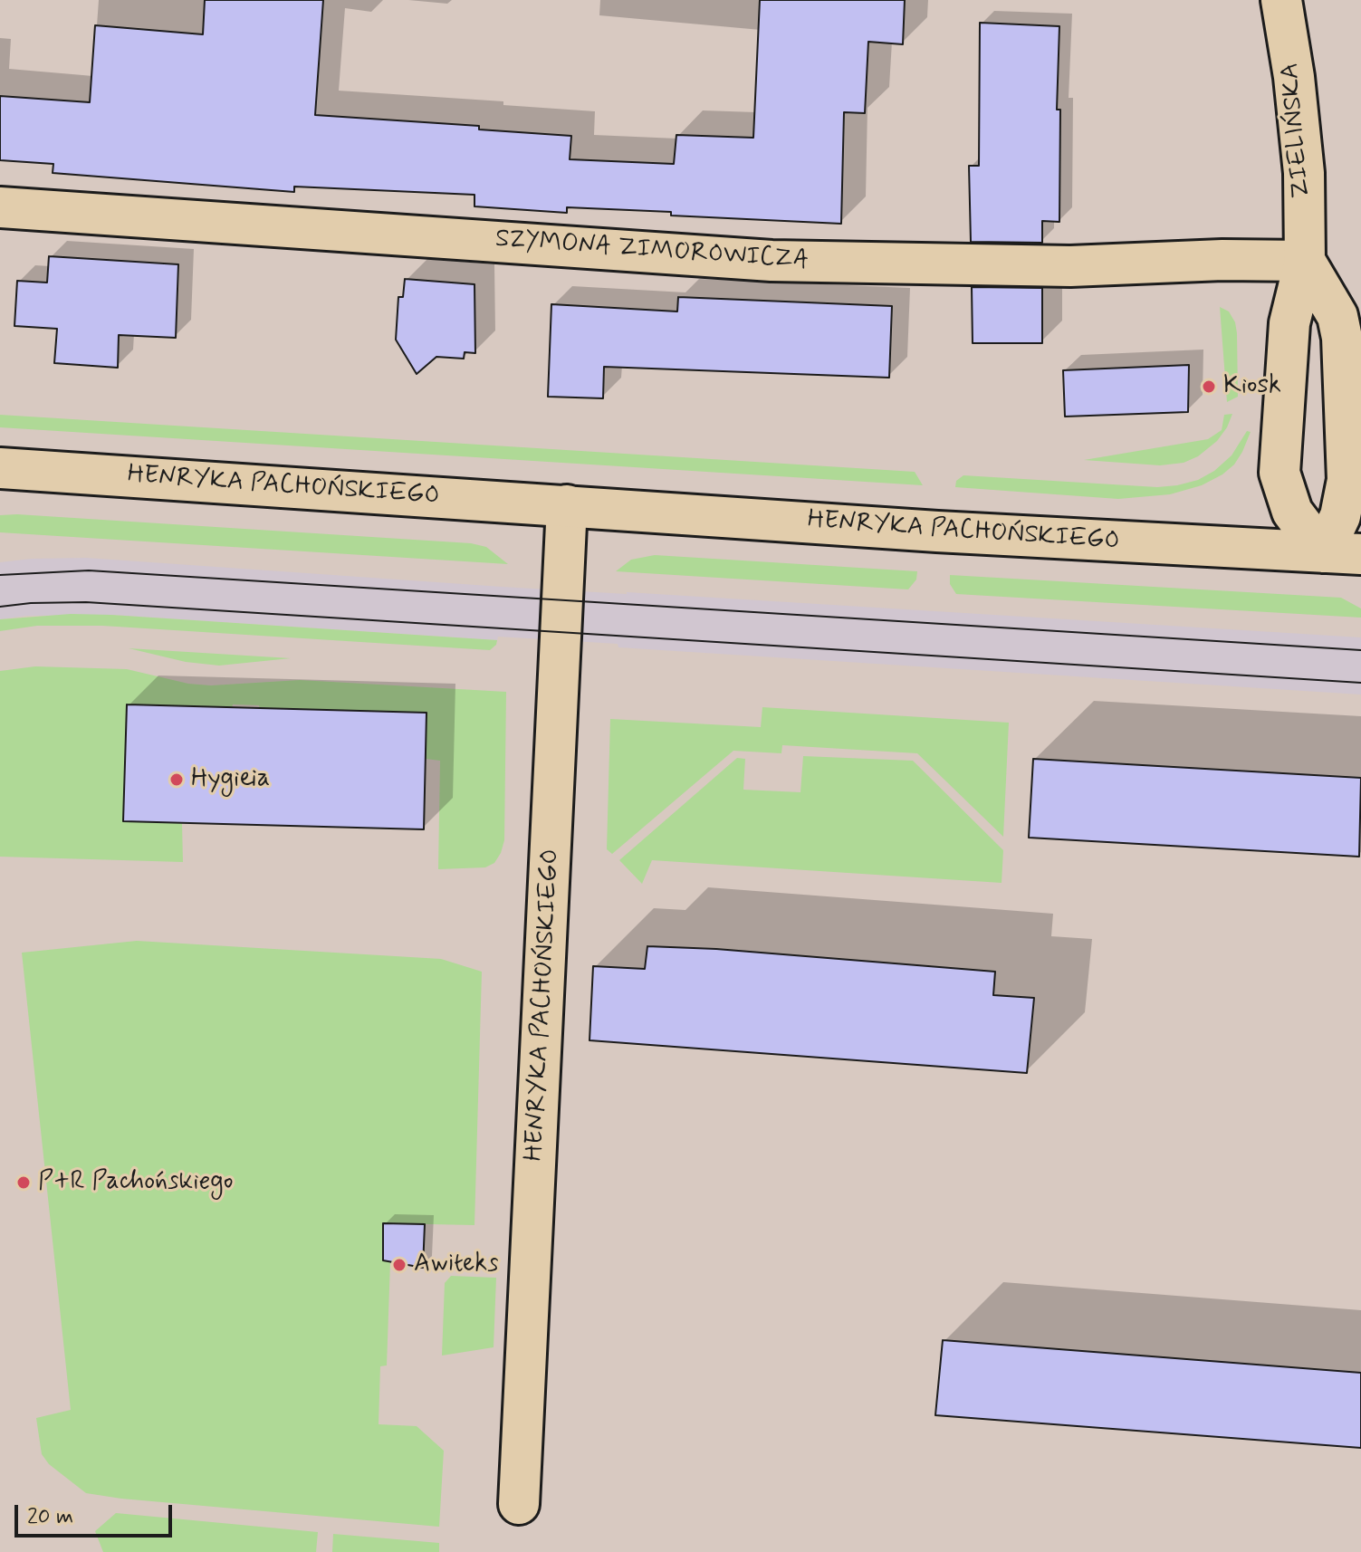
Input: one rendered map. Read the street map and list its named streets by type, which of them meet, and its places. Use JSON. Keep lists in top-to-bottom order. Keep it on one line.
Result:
{"streets":{"street":["ZIELIŃSKA","SZYMONA ZIMOROWICZA","HENRYKA PACHOŃSKIEGO"]},"crossings":[["ZIELIŃSKA","SZYMONA ZIMOROWICZA"],["ZIELIŃSKA","HENRYKA PACHOŃSKIEGO"]],"places":["Kiosk","Hygieia","P+R Pachońskiego","Awiteks"],"scale_bar":"20 m"}
